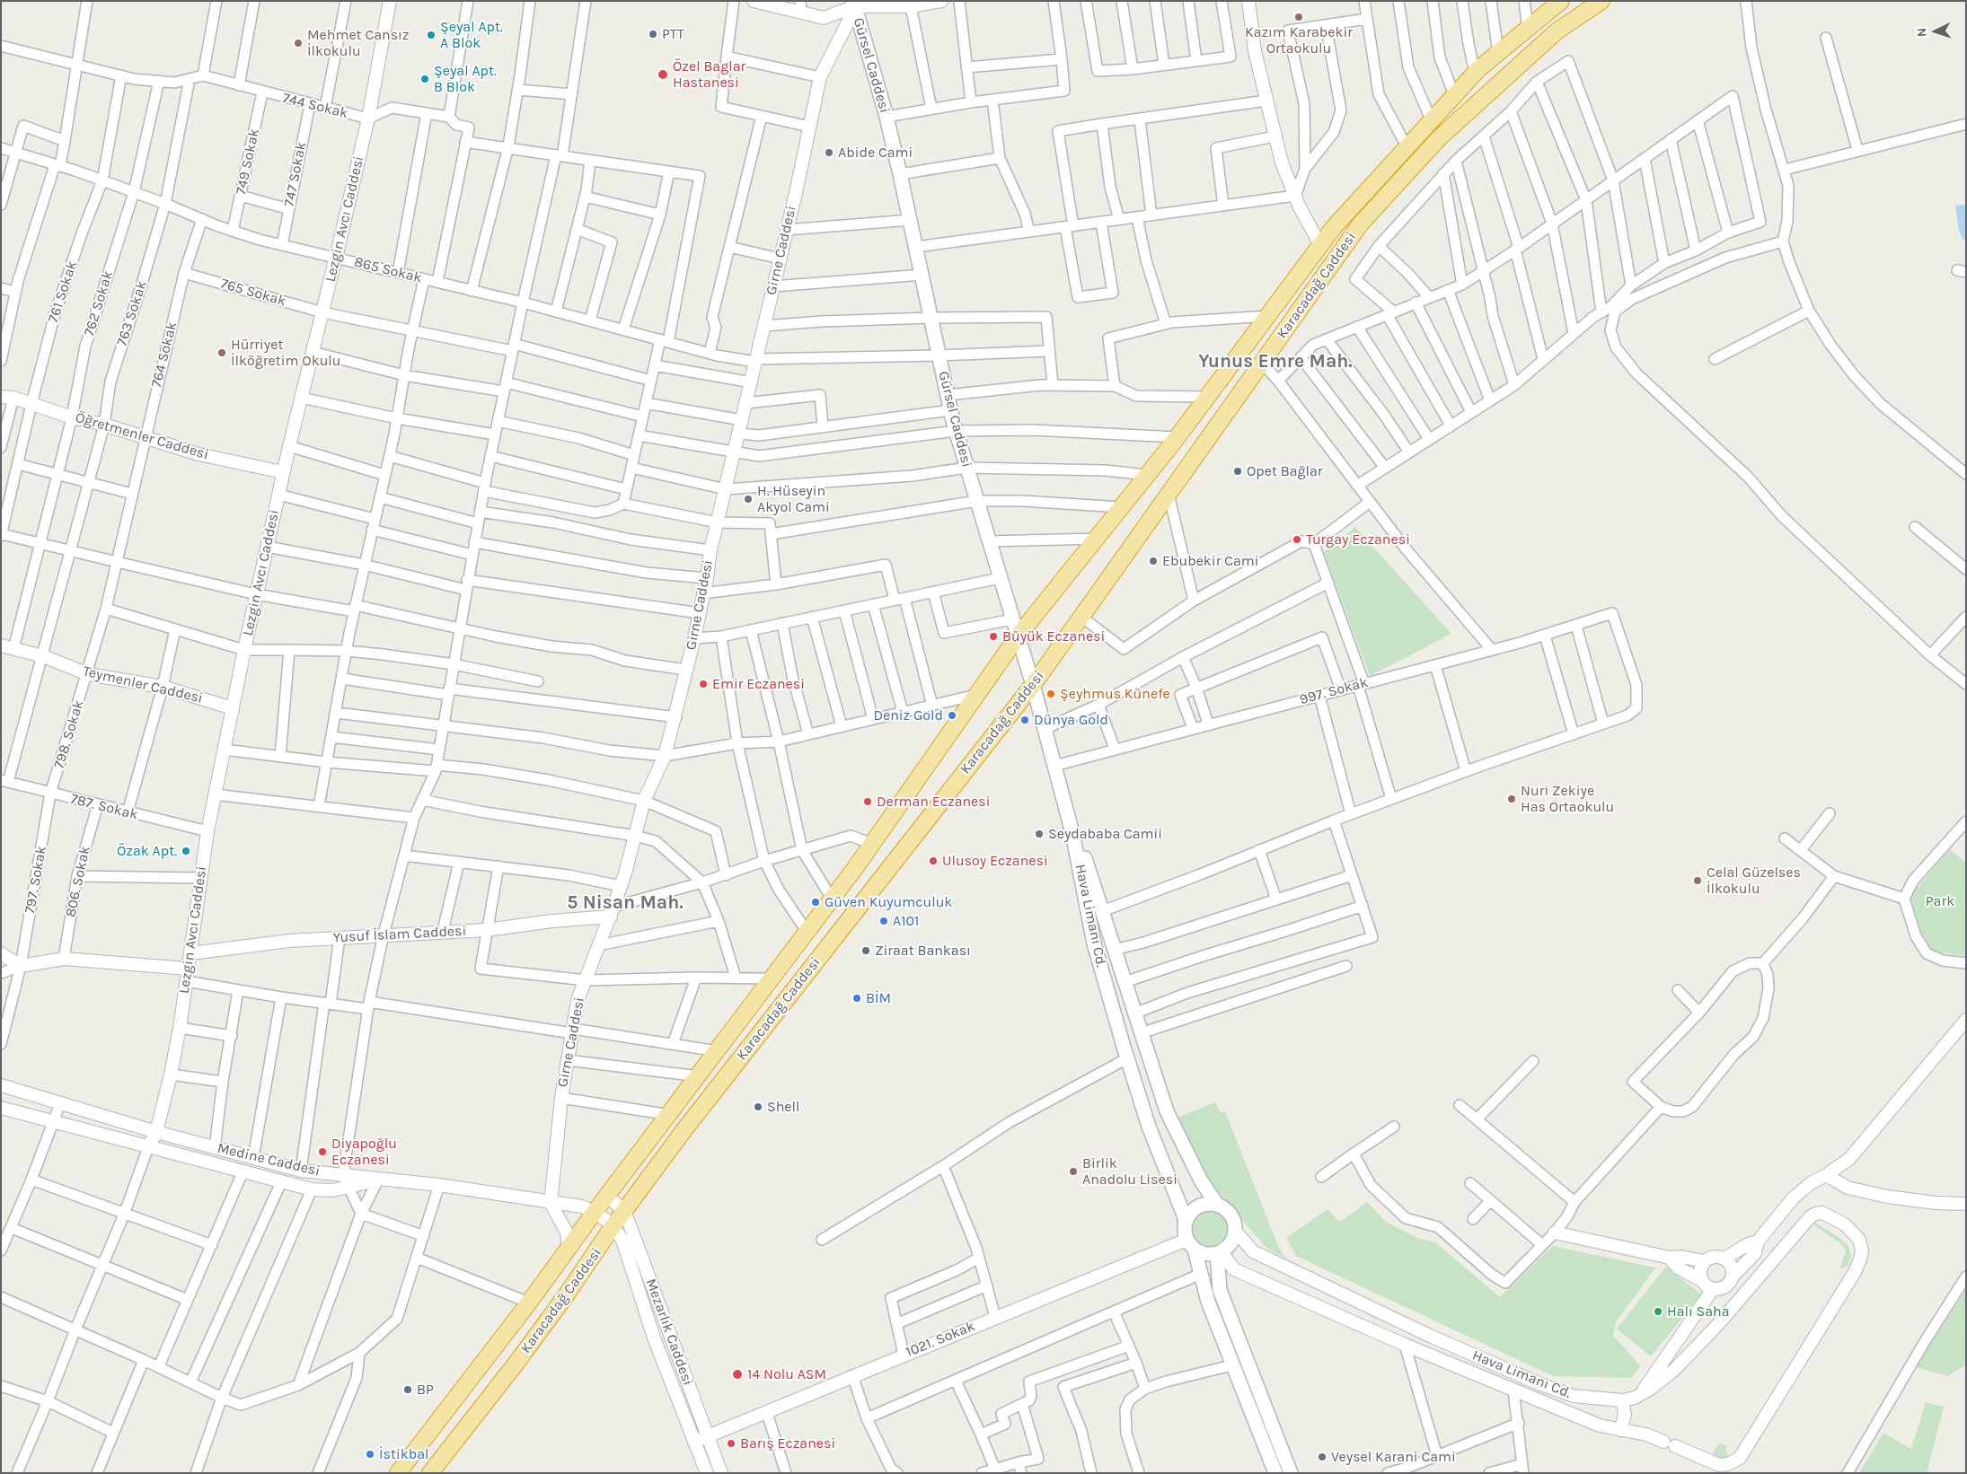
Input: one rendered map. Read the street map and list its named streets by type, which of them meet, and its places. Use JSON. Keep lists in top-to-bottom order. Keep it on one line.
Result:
{"streets":{"highway":["Karacadağ Caddesi"],"main road":["Gürsel Caddesi","Hava Limanı Cd."],"street":["744 Sokak","749 Sokak","747 Sokak","Lezgin Avcı Caddesi","Girne Caddesi","865 Sokak","761 Sokak","765 Sokak","762 Sokak","763 Sokak","764 Sokak","Öğretmenler Caddesi","Teymenler Caddesi","997. Sokak","798. Sokak","787. Sokak","797. Sokak","806. Sokak","Yusuf İslam Caddesi","Medine Caddesi","Mezarlık Caddesi","1021. Sokak"]},"crossings":[["Gürsel Caddesi","Girne Caddesi"],["Gürsel Caddesi","865 Sokak"],["Gürsel Caddesi","Karacadağ Caddesi"],["Gürsel Caddesi","997. Sokak"],["Gürsel Caddesi","Hava Limanı Cd."],["744 Sokak","749 Sokak"],["744 Sokak","747 Sokak"],["744 Sokak","Lezgin Avcı Caddesi"],["749 Sokak","865 Sokak"],["747 Sokak","865 Sokak"],["Lezgin Avcı Caddesi","865 Sokak"],["Lezgin Avcı Caddesi","765 Sokak"],["Lezgin Avcı Caddesi","Öğretmenler Caddesi"],["Lezgin Avcı Caddesi","Teymenler Caddesi"],["Lezgin Avcı Caddesi","787. Sokak"],["Lezgin Avcı Caddesi","Yusuf İslam Caddesi"],["Lezgin Avcı Caddesi","Medine Caddesi"],["Girne Caddesi","865 Sokak"],["Girne Caddesi","Yusuf İslam Caddesi"],["Girne Caddesi","Medine Caddesi"],["865 Sokak","761 Sokak"],["865 Sokak","762 Sokak"],["865 Sokak","763 Sokak"],["Karacadağ Caddesi","Medine Caddesi"],["Karacadağ Caddesi","Mezarlık Caddesi"],["761 Sokak","Öğretmenler Caddesi"],["765 Sokak","764 Sokak"],["762 Sokak","Öğretmenler Caddesi"],["762 Sokak","Teymenler Caddesi"],["763 Sokak","Öğretmenler Caddesi"],["763 Sokak","Teymenler Caddesi"],["763 Sokak","787. Sokak"],["764 Sokak","Öğretmenler Caddesi"],["764 Sokak","798. Sokak"],["Teymenler Caddesi","798. Sokak"],["798. Sokak","787. Sokak"],["798. Sokak","797. Sokak"],["787. Sokak","797. Sokak"],["787. Sokak","806. Sokak"],["Hava Limanı Cd.","1021. Sokak"],["Medine Caddesi","Mezarlık Caddesi"],["Mezarlık Caddesi","1021. Sokak"]],"districts":["Yunus Emre Mah.","5 Nisan Mah."],"parks":["Park"],"places":["Kazım Karabekir Ortaokulu","PTT","Şeyal Apt. A Blok","Mehmet Cansız İlkokulu","Özel Baglar Hastanesi","Şeyal Apt. B Blok","Abide Cami","Hürriyet İlköğretim Okulu","Opet Bağlar","H. Hüseyin Akyol Cami","Turgay Eczanesi","Ebubekir Cami","Büyük Eczanesi","Emir Eczanesi","Şeyhmus Künefe","Deniz Gold","Dünya Gold","Nuri Zekiye Has Ortaokulu","Derman Eczanesi","Seydababa Camii","Özak Apt.","Ulusoy Eczanesi","Celal Güzelses İlkokulu","Güven Kuyumculuk","A101","Ziraat Bankası","BİM","Shell","Diyapoğlu Eczanesi","Birlik Anadolu Lisesi","Halı Saha","14 Nolu ASM","BP","Barış Eczanesi","İstikbal","Veysel Karani Cami"],"north":"left"}
